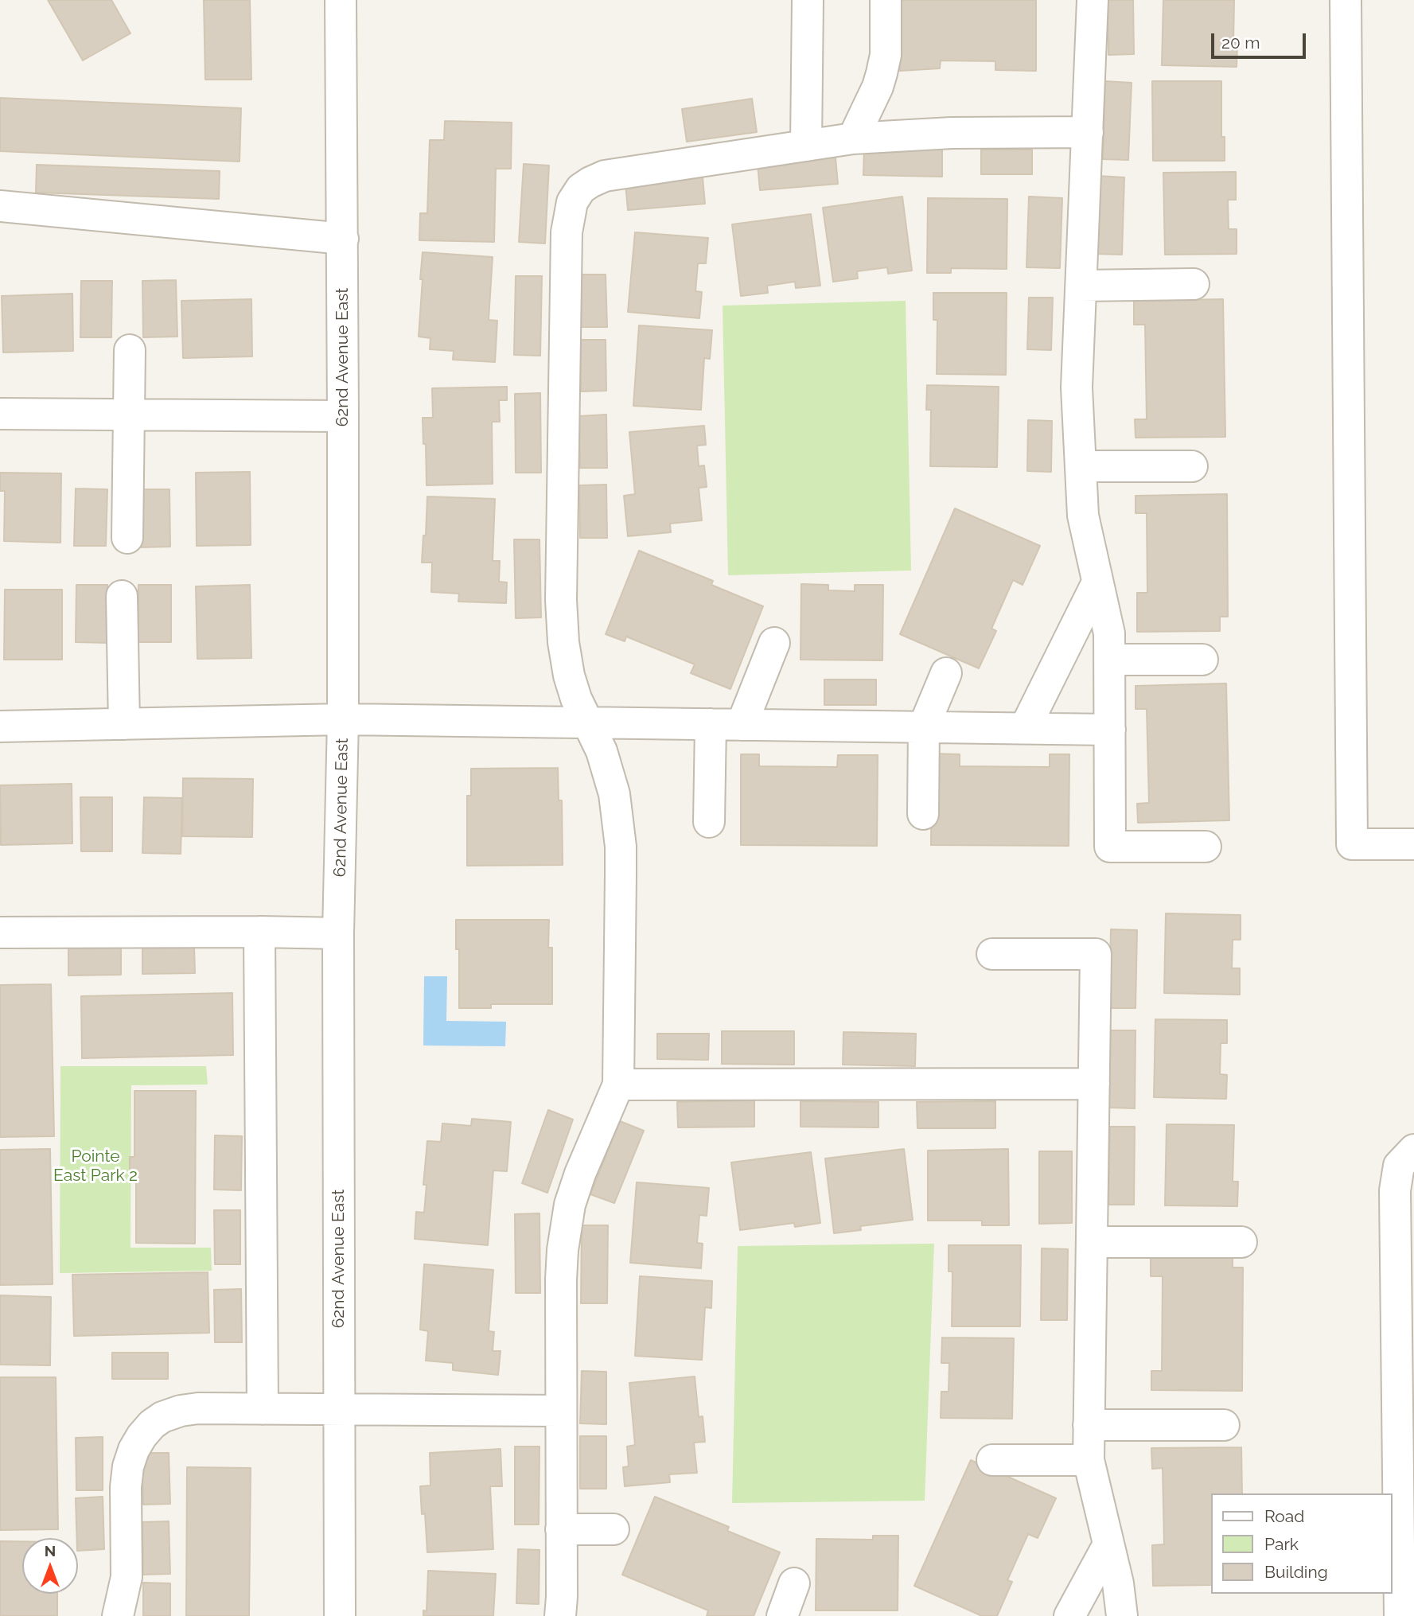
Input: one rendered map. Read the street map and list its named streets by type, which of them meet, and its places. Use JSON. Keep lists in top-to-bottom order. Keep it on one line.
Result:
{"streets":{"street":["62nd Avenue East"]},"parks":["Pointe East Park 2"],"legend":["Road","Park","Building"],"scale_bar":"20 m","north":"top"}
